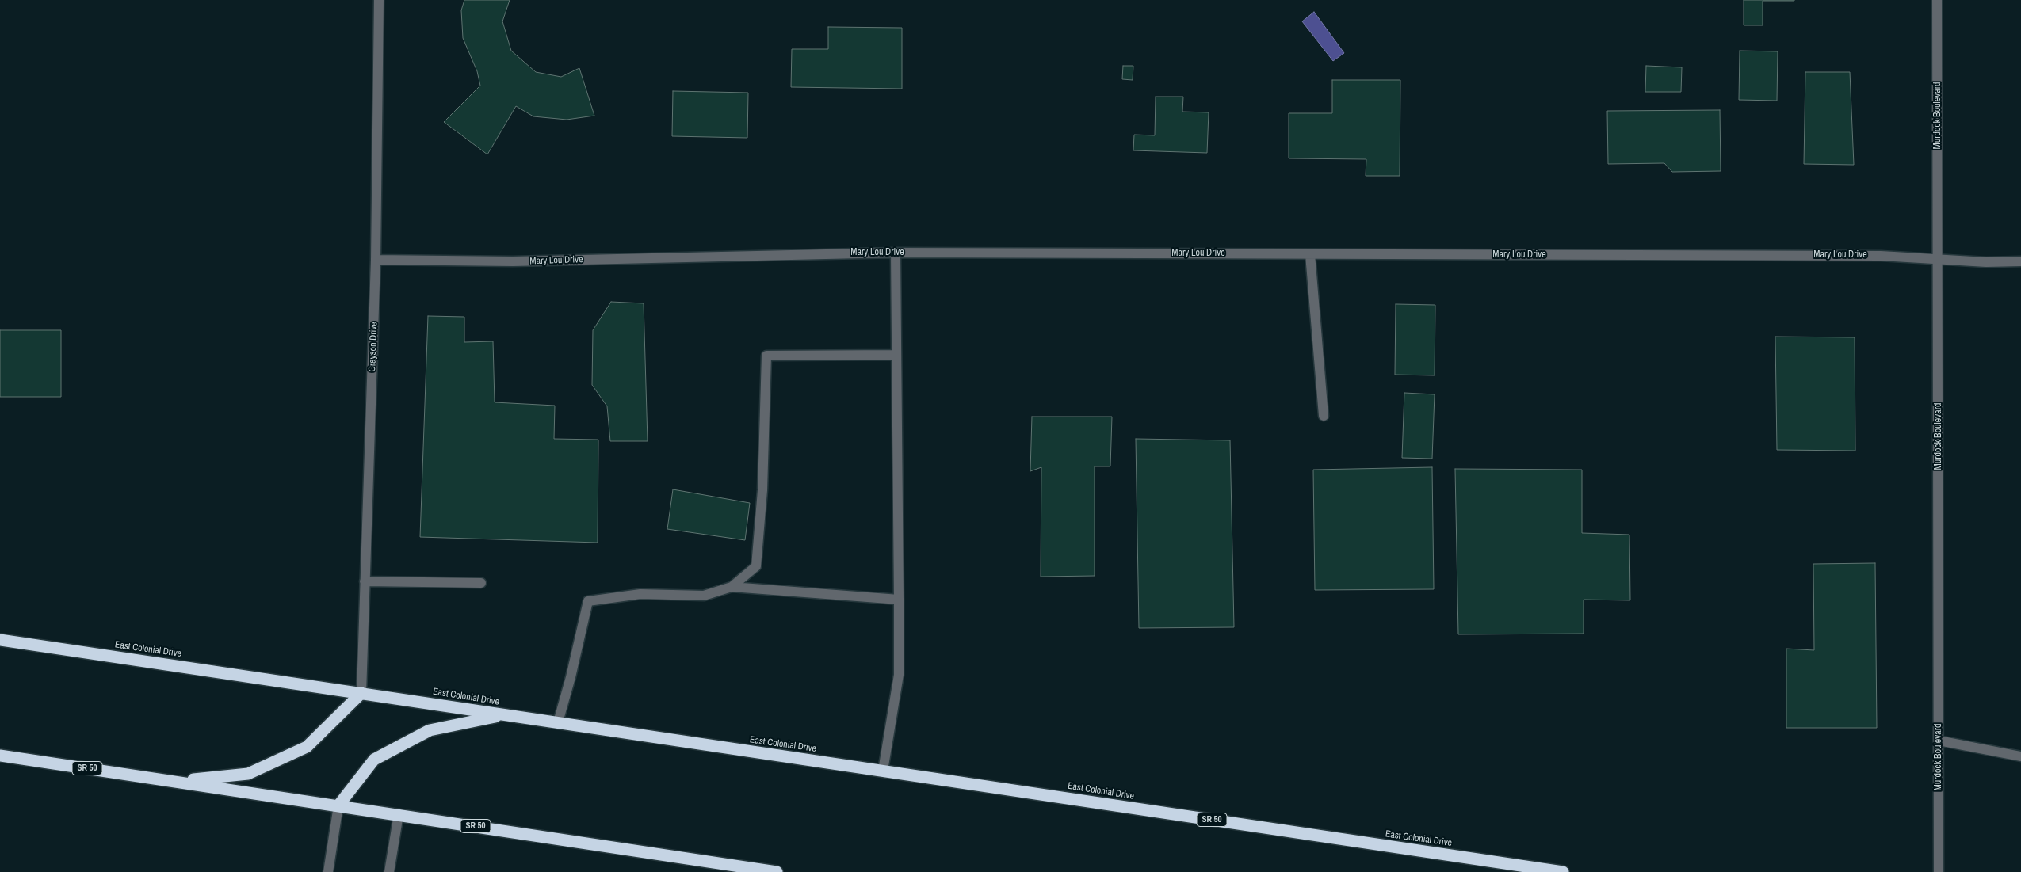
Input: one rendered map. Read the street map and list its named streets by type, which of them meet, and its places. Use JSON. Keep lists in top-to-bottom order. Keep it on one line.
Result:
{"streets":{"highway":["East Colonial Drive","SR 50"],"street":["Murdock Boulevard","Mary Lou Drive","Grayson Drive"]},"crossings":[["Murdock Boulevard","Mary Lou Drive"],["Mary Lou Drive","Grayson Drive"],["Grayson Drive","East Colonial Drive"]]}
